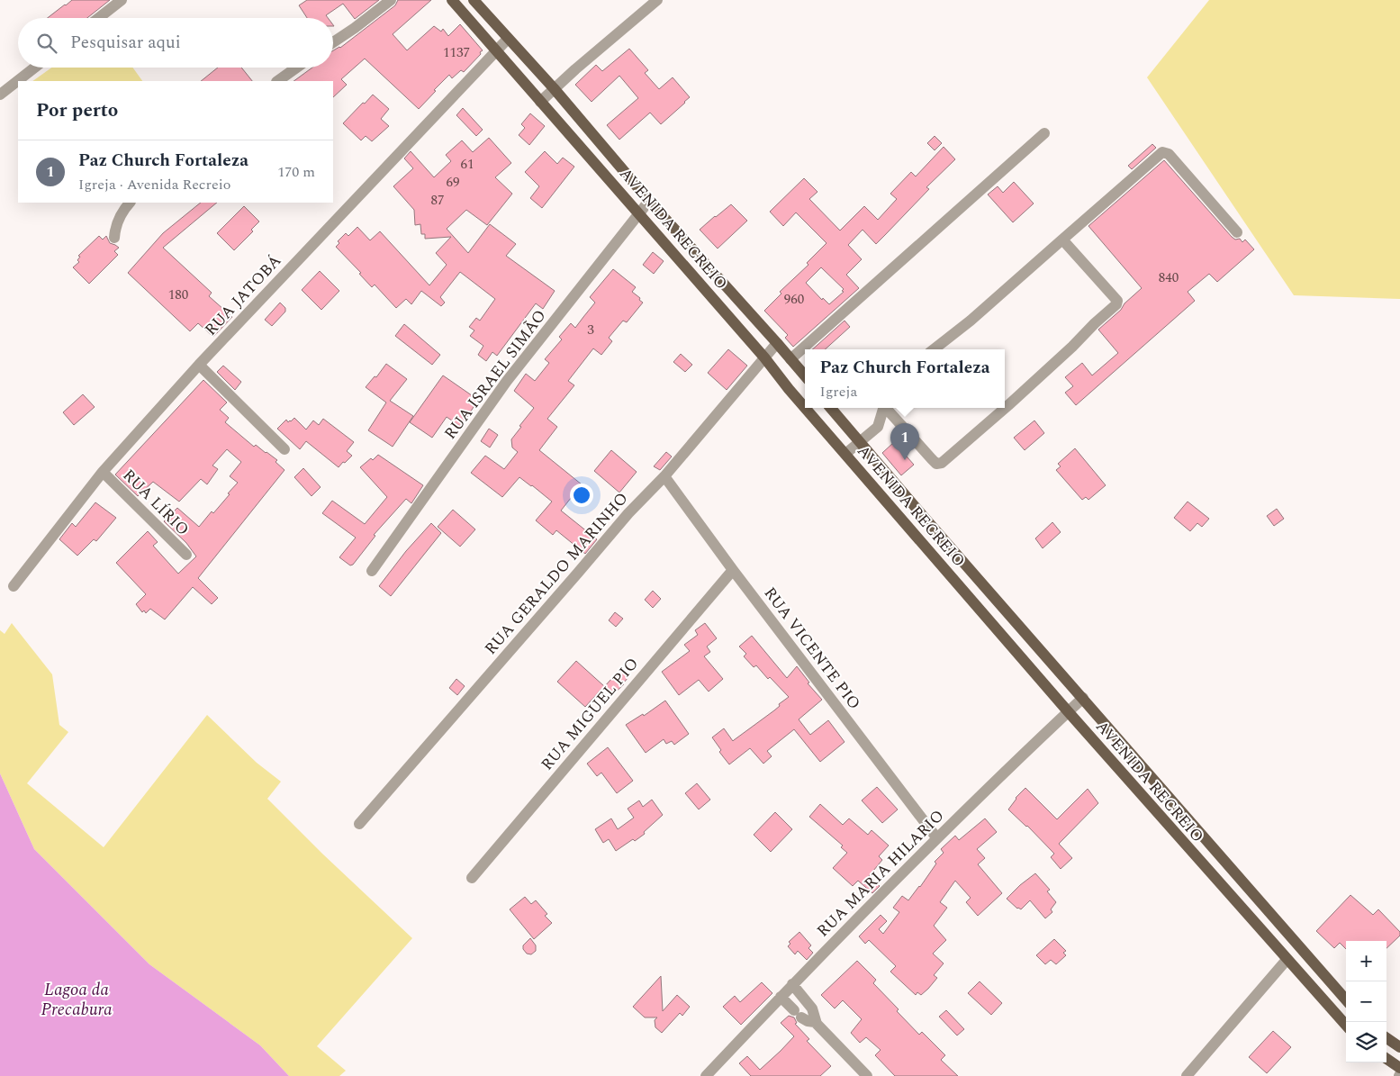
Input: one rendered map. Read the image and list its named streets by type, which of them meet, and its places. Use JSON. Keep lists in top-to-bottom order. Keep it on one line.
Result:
{"streets":{"main road":["AVENIDA RECREIO"],"street":["RUA JATOBÁ","RUA ISRAEL SIMÃO","RUA LÍRIO","RUA GERALDO MARINHO","RUA VICENTE PIO","RUA MIGUEL PIO","RUA MARIA HILARIO"]},"crossings":[["AVENIDA RECREIO","RUA JATOBÁ"],["AVENIDA RECREIO","RUA ISRAEL SIMÃO"],["AVENIDA RECREIO","RUA GERALDO MARINHO"],["AVENIDA RECREIO","RUA MARIA HILARIO"],["RUA JATOBÁ","RUA LÍRIO"],["RUA GERALDO MARINHO","RUA VICENTE PIO"],["RUA VICENTE PIO","RUA MIGUEL PIO"],["RUA VICENTE PIO","RUA MARIA HILARIO"]],"water":["Lagoa da Precabura"],"house_numbers":["1137","61","69","87","840","180","960","3"],"page":{"search":"Pesquisar aqui","heading":"Por perto","list":[{"mark":"1","name":"Paz Church Fortaleza","note":"Igreja · Avenida Recreio","value":"170 m"}],"popup":["Paz Church Fortaleza","Igreja"],"pins":"1","map_buttons":["+","−"]}}
